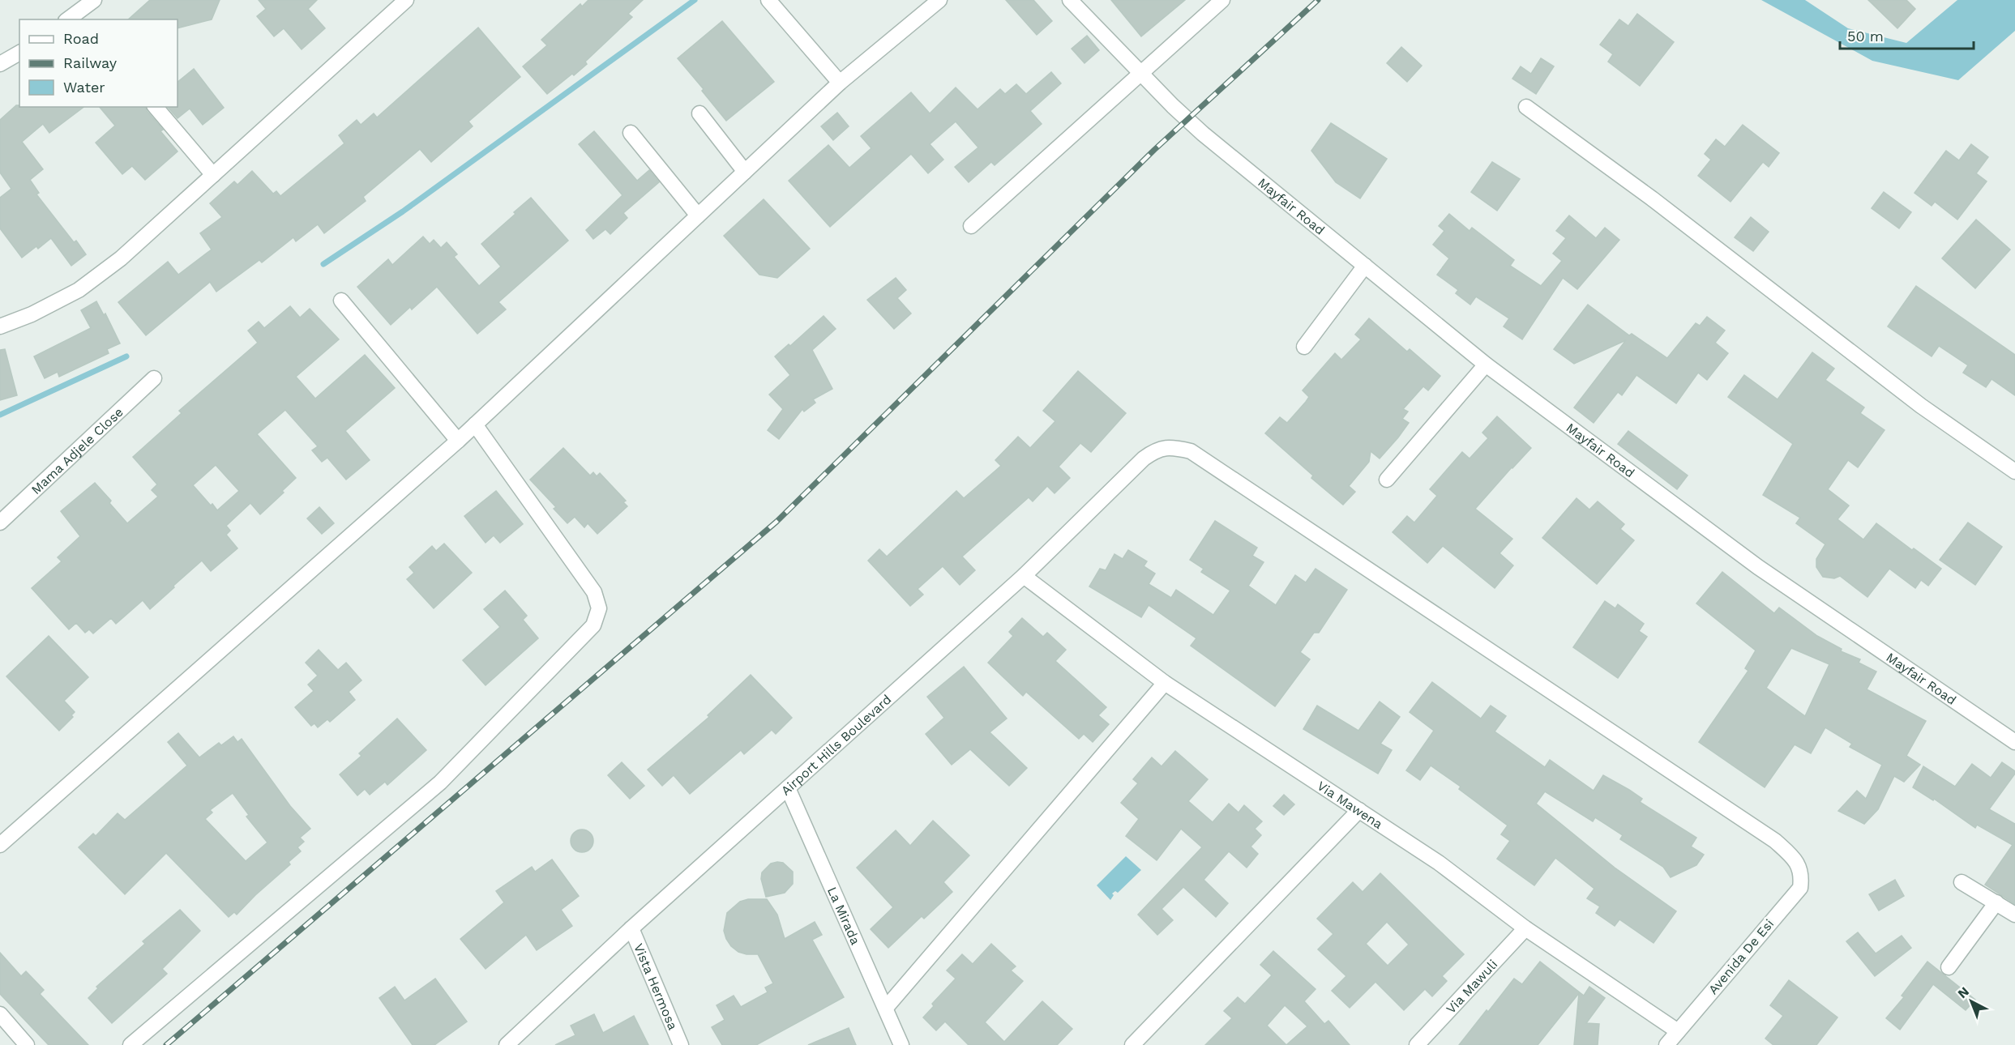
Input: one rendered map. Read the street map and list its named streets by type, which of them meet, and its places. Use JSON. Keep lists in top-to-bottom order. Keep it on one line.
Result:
{"streets":{"street":["Mayfair Road","Mama Adjele Close","Airport Hills Boulevard","Via Mawena","La Mirada","Avenida De Esi","Vista Hermosa","Via Mawuli"]},"crossings":[["Airport Hills Boulevard","Via Mawena"],["Airport Hills Boulevard","La Mirada"],["Airport Hills Boulevard","Avenida De Esi"],["Airport Hills Boulevard","Vista Hermosa"],["Via Mawena","Avenida De Esi"],["Via Mawena","Via Mawuli"]],"legend":["Road","Railway","Water"],"scale_bar":"50 m","north":"top left"}
